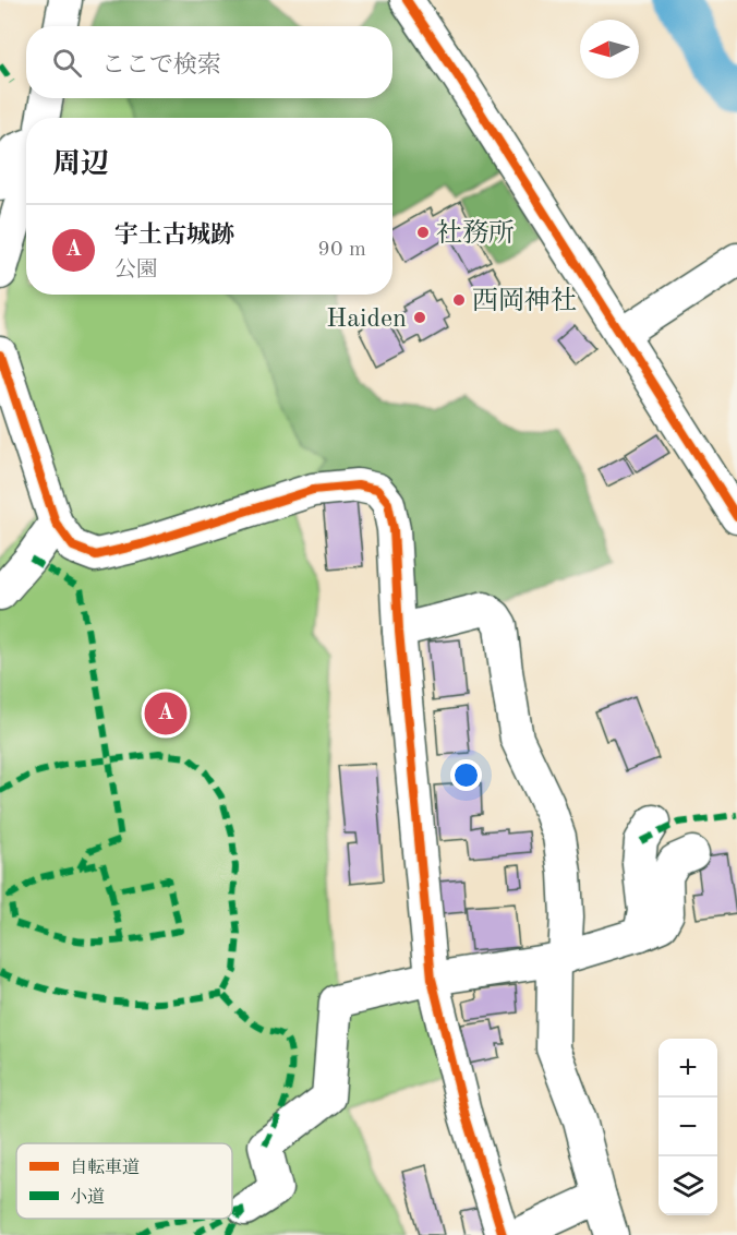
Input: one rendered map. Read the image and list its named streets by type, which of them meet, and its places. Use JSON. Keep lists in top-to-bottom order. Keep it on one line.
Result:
{"places":["社務所","西岡神社","Haiden"],"legend":["自転車道","小道"],"north":"left","page":{"search":"ここで検索","heading":"周辺","list":[{"mark":"A","name":"宇土古城跡","note":"公園","value":"90 m"}],"pins":"A","map_buttons":["+","−"]}}
